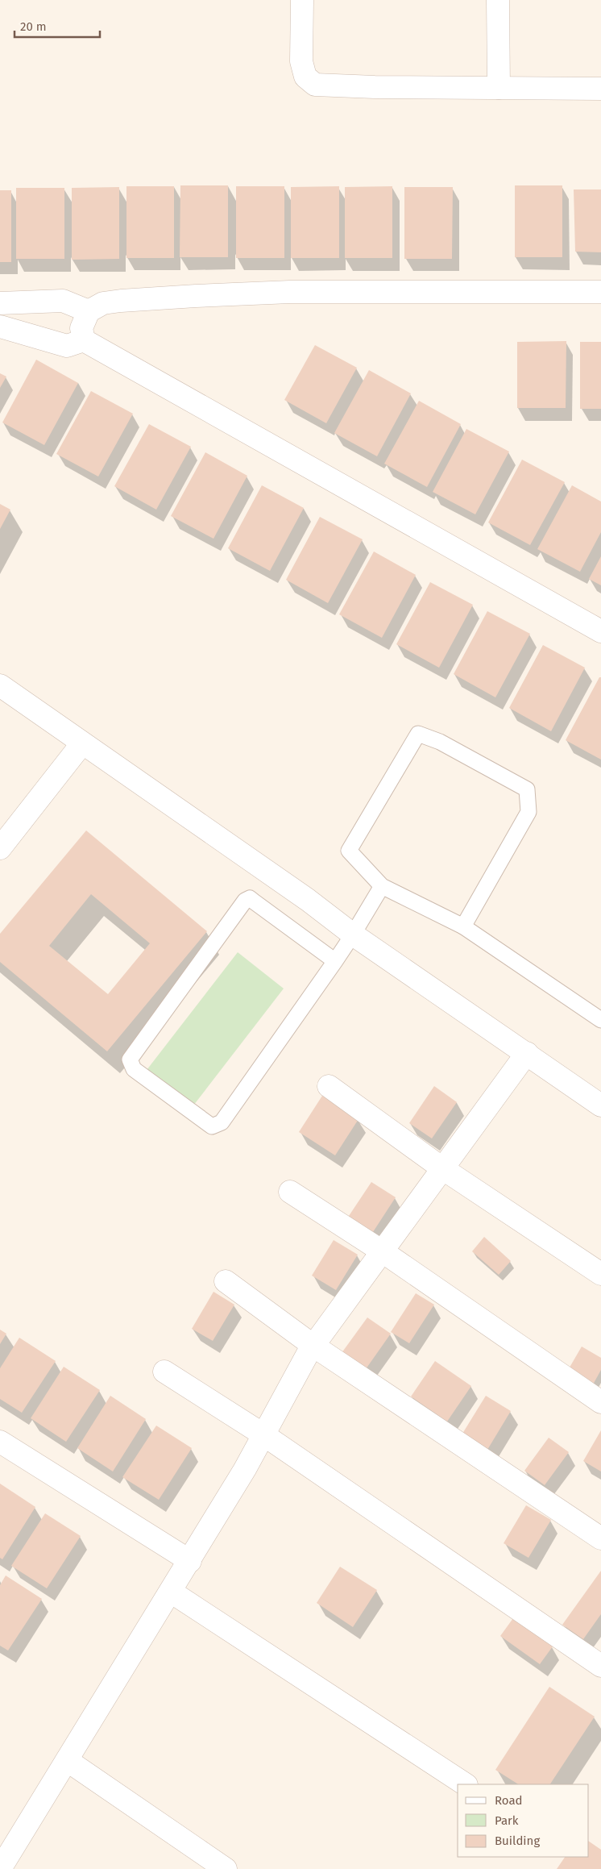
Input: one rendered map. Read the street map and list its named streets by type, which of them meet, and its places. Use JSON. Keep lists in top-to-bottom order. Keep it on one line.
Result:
{"legend":["Road","Park","Building"],"scale_bar":"20 m"}
